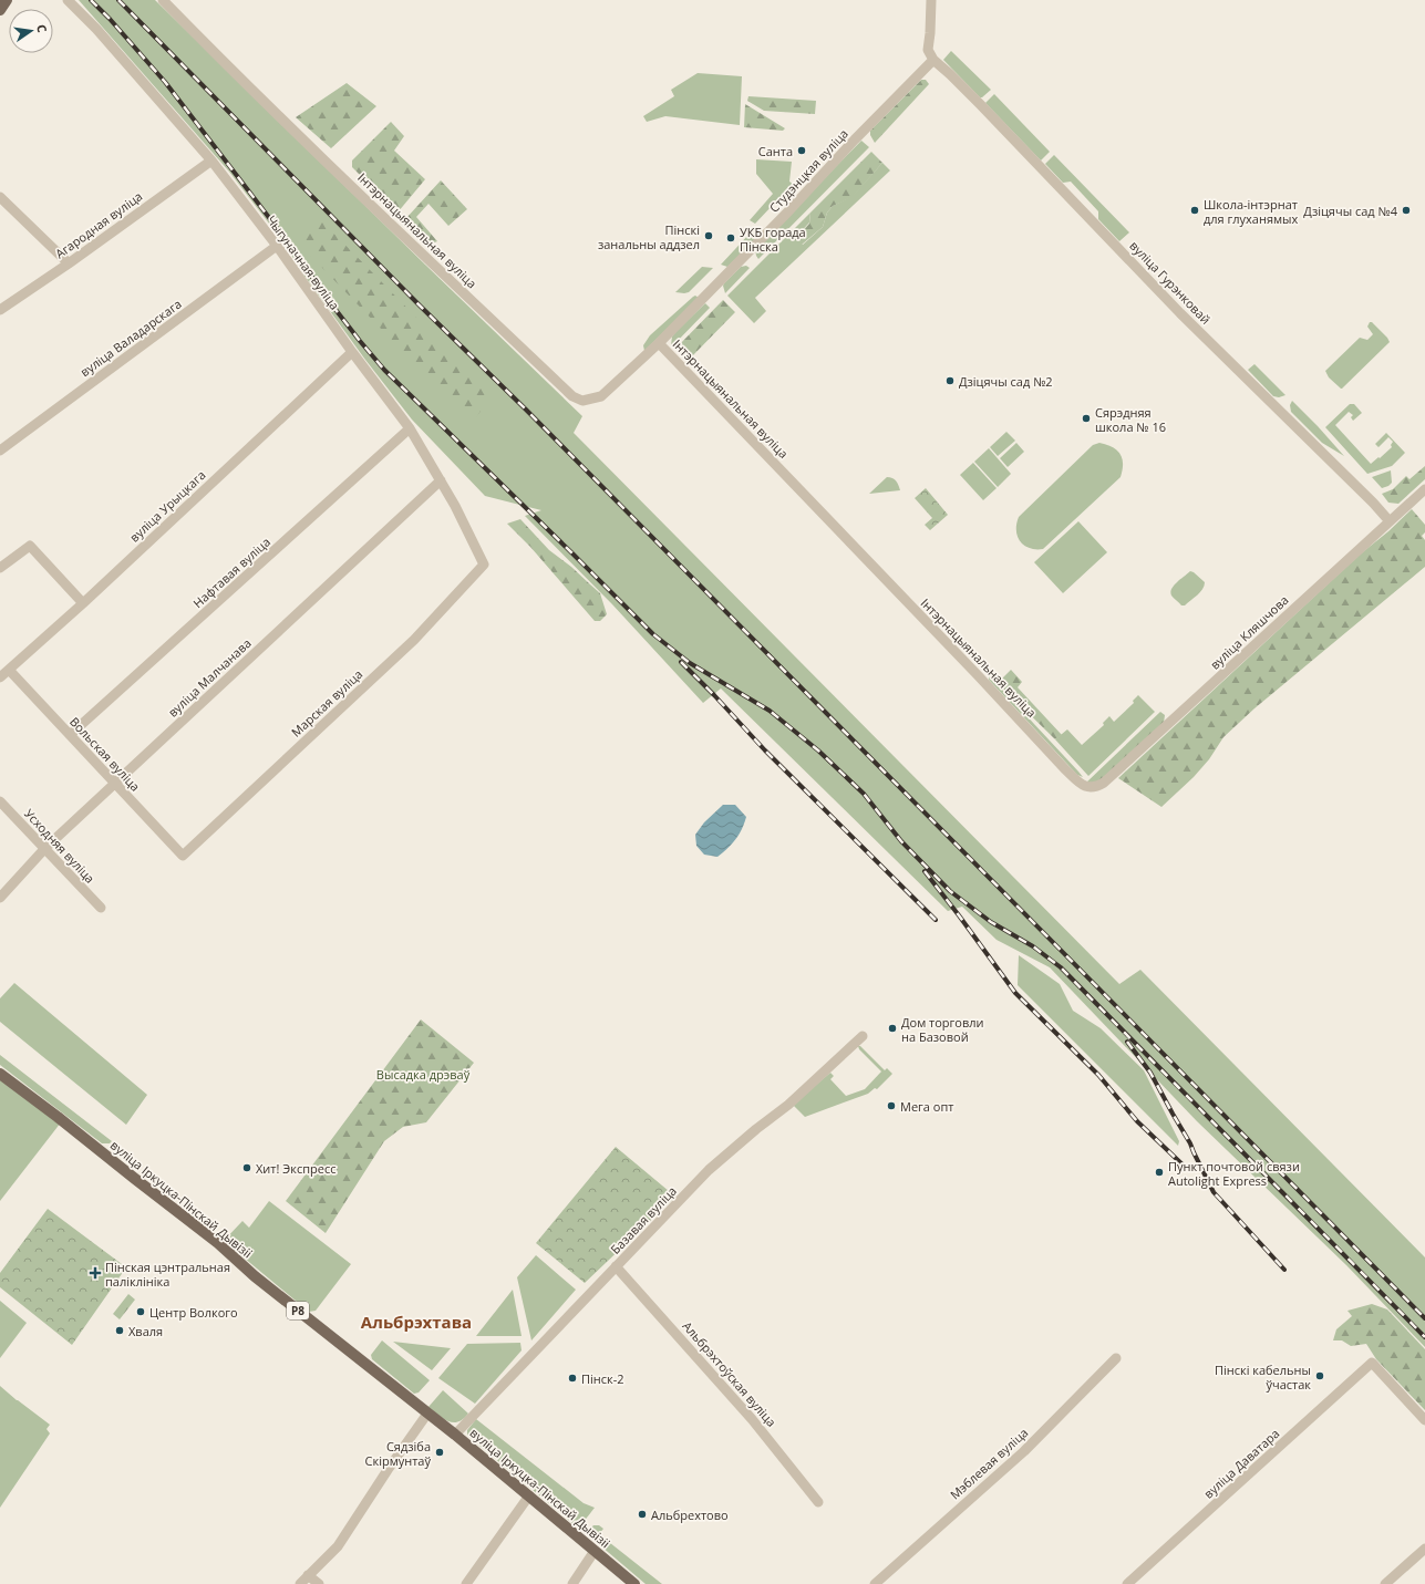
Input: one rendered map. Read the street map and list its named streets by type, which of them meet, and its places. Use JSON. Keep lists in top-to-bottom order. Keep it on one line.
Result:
{"streets":{"main road":["вуліца Іркуцка-Пінскай Дывізіі","Р8"],"street":["Студэнцкая вуліца","Агародная вуліца","Інтэрнацыянальная вуліца","Чыгуначная вуліца","вуліца Гурэнковай","вуліца Валадарскага","вуліца Урыцкага","Нафтавая вуліца","вуліца Кляшчова","вуліца Малчанава","Марская вуліца","Вольская вуліца","Усходняя вуліца","Базавая вуліца","Альбрэхтоўская вуліца","Мэблевая вуліца","вуліца Даватара"]},"crossings":[["Студэнцкая вуліца","Інтэрнацыянальная вуліца"],["Студэнцкая вуліца","вуліца Гурэнковай"],["Агародная вуліца","Чыгуначная вуліца"],["Інтэрнацыянальная вуліца","вуліца Кляшчова"],["Чыгуначная вуліца","вуліца Валадарскага"],["Чыгуначная вуліца","вуліца Урыцкага"],["Чыгуначная вуліца","Нафтавая вуліца"],["Чыгуначная вуліца","вуліца Малчанава"],["Чыгуначная вуліца","Марская вуліца"],["вуліца Гурэнковай","вуліца Кляшчова"],["вуліца Урыцкага","Вольская вуліца"],["Нафтавая вуліца","Вольская вуліца"],["вуліца Малчанава","Вольская вуліца"],["вуліца Малчанава","Усходняя вуліца"],["Марская вуліца","Вольская вуліца"],["вуліца Іркуцка-Пінскай Дывізіі","Базавая вуліца"],["Базавая вуліца","Альбрэхтоўская вуліца"]],"districts":["Альбрэхтава"],"parks":["Высадка дрэваў"],"places":{"other":["Санта","Школа-інтэрнат для глуханямых","Дзіцячы сад №4","Пінскі занальны аддзел","УКБ горада Пінска","Дзіцячы сад №2","Сярэдняя школа № 16","Дом торговли на Базовой","Мега опт","Хит! Экспресс","Пункт почтовой связи Autolight Express","Центр Волкого","Хваля","Пінскі кабельны ўчастак","Пінск-2","Сядзіба Скірмунтаў","Альбрехтово"],"health":["Пінская цэнтральная паліклініка"]},"north":"right"}
